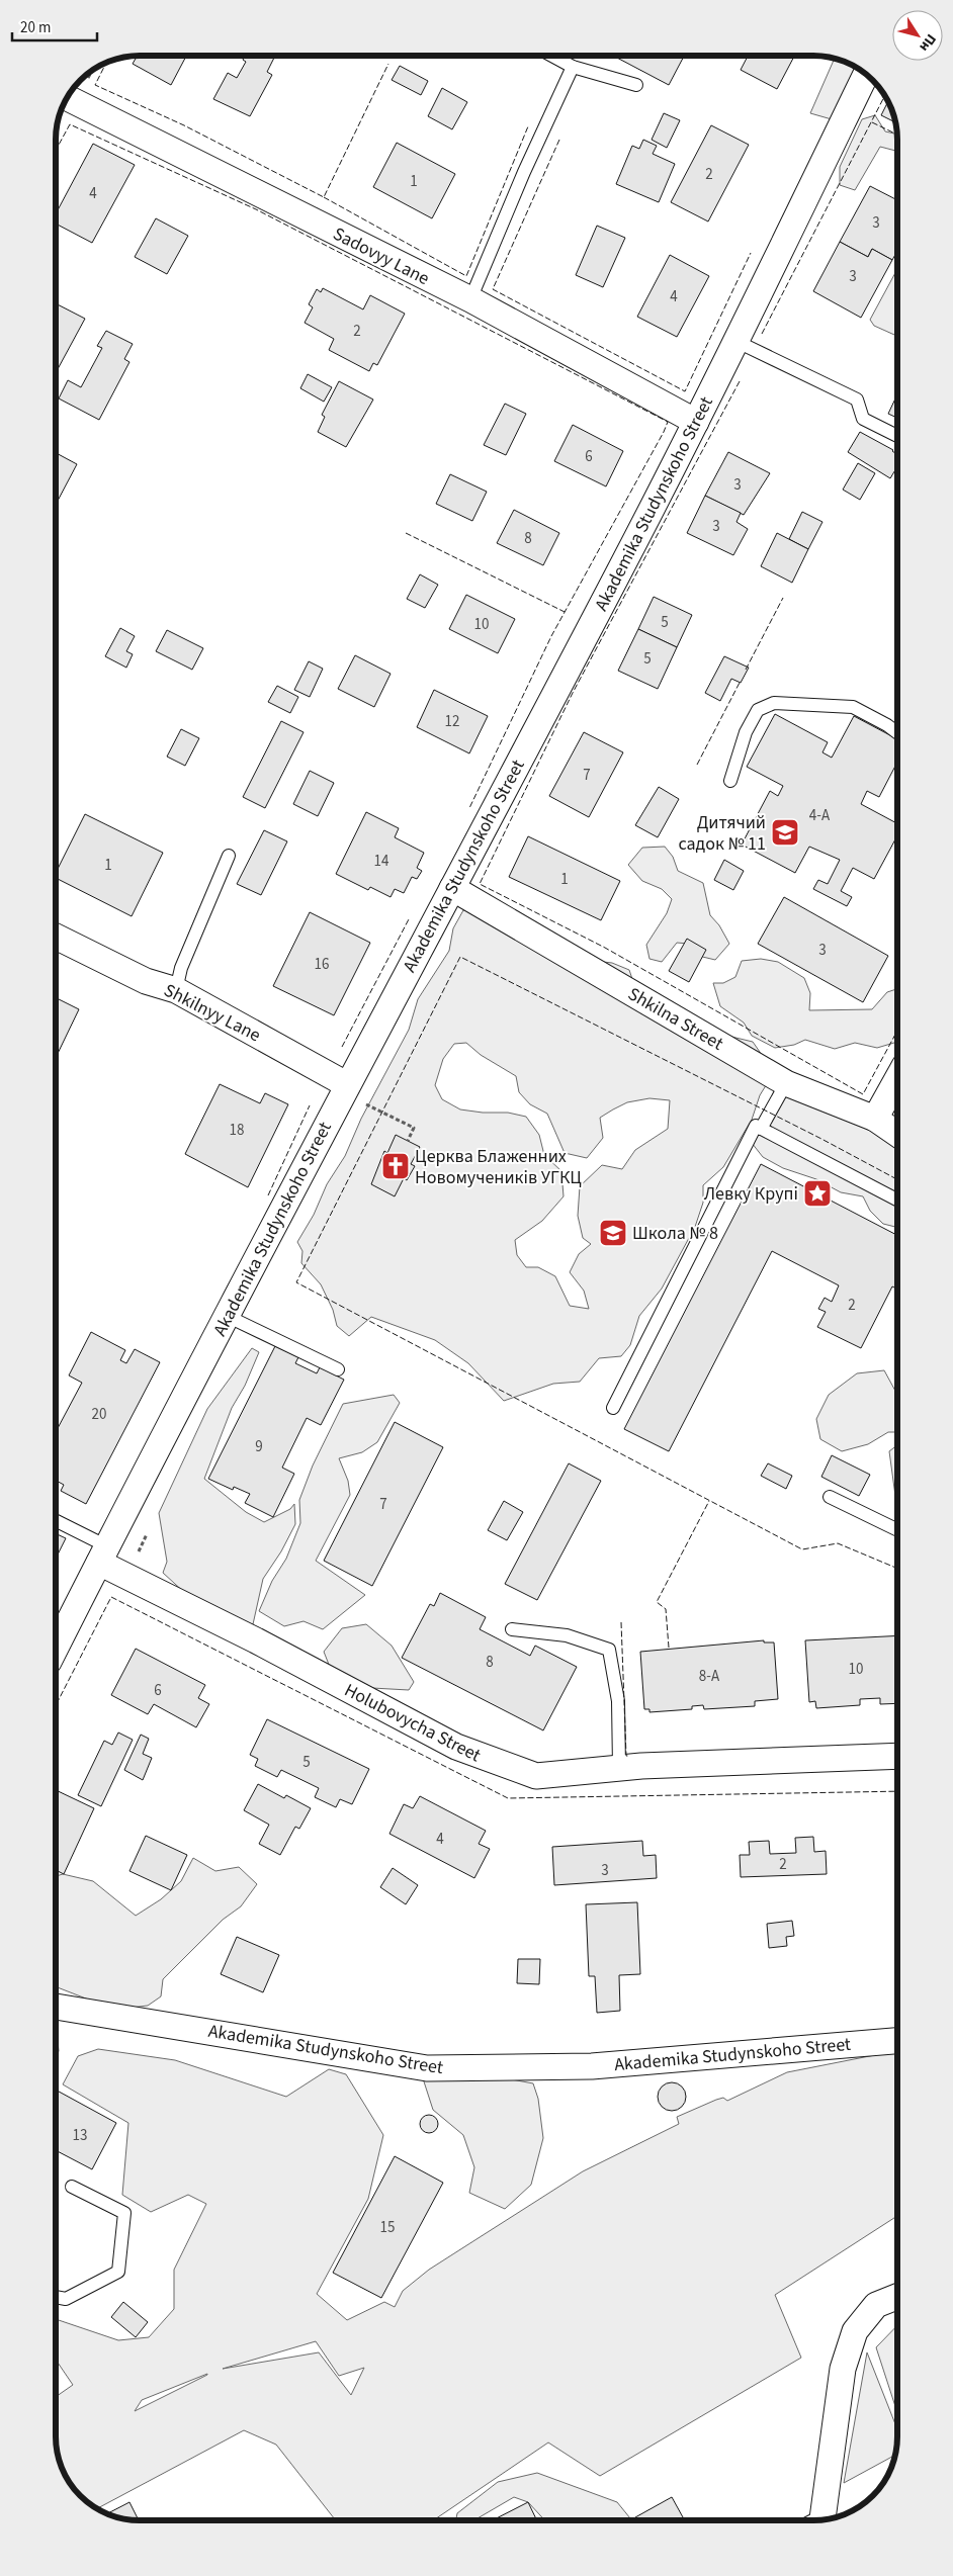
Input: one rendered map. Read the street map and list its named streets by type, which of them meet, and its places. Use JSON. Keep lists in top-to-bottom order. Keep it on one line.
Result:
{"streets":{"street":["Sadovyy Lane","Akademika Studynskoho Street","Shkilnyy Lane","Shkilna Street","Holubovycha Street"]},"crossings":[["Sadovyy Lane","Akademika Studynskoho Street"],["Akademika Studynskoho Street","Shkilnyy Lane"],["Akademika Studynskoho Street","Shkilna Street"],["Akademika Studynskoho Street","Holubovycha Street"]],"places":{"school or university":["Дитячий садок № 11","Школа № 8"],"church":["Церква Блаженних Новомучеників УГКЦ"],"place":["Левку Крупі"]},"house_numbers":["2","1","4","3","3","4","2","6","3","3","8","5","10","5","12","7","4-А","14","1","1","3","16","18","2","20","9","7","8","10","8-А","6","5","4","2","3","13","15"],"scale_bar":"20 m","north":"bottom right"}
